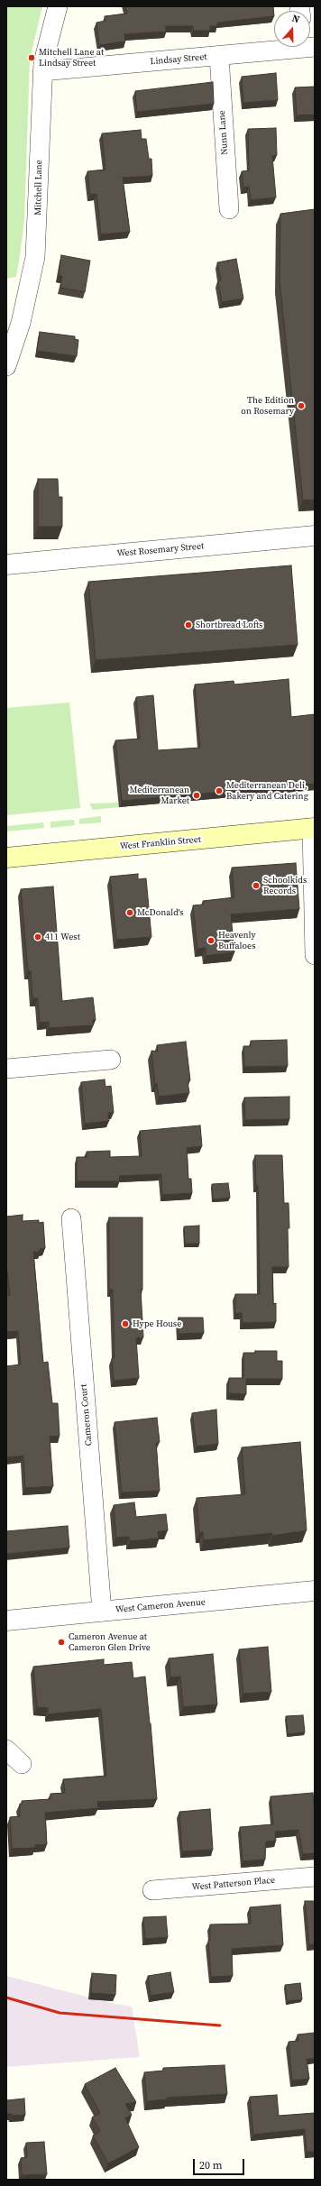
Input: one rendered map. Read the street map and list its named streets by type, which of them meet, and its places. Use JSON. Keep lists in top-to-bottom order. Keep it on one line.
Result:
{"streets":{"main road":["West Franklin Street"],"street":["Lindsay Street","Nunn Lane","Mitchell Lane","West Rosemary Street","Cameron Court","West Cameron Avenue","West Patterson Place"]},"crossings":[["Lindsay Street","Nunn Lane"],["Lindsay Street","Mitchell Lane"],["Cameron Court","West Cameron Avenue"]],"places":["Mitchell Lane at Lindsay Street","The Edition on Rosemary","Shortbread Lofts","Mediterranean Deli, Bakery and Catering","Mediterranean Market","Schoolkids Records","McDonald's","411 West","Heavenly Buffaloes","Hype House","Cameron Avenue at Cameron Glen Drive"],"scale_bar":"20 m","north":"top"}
